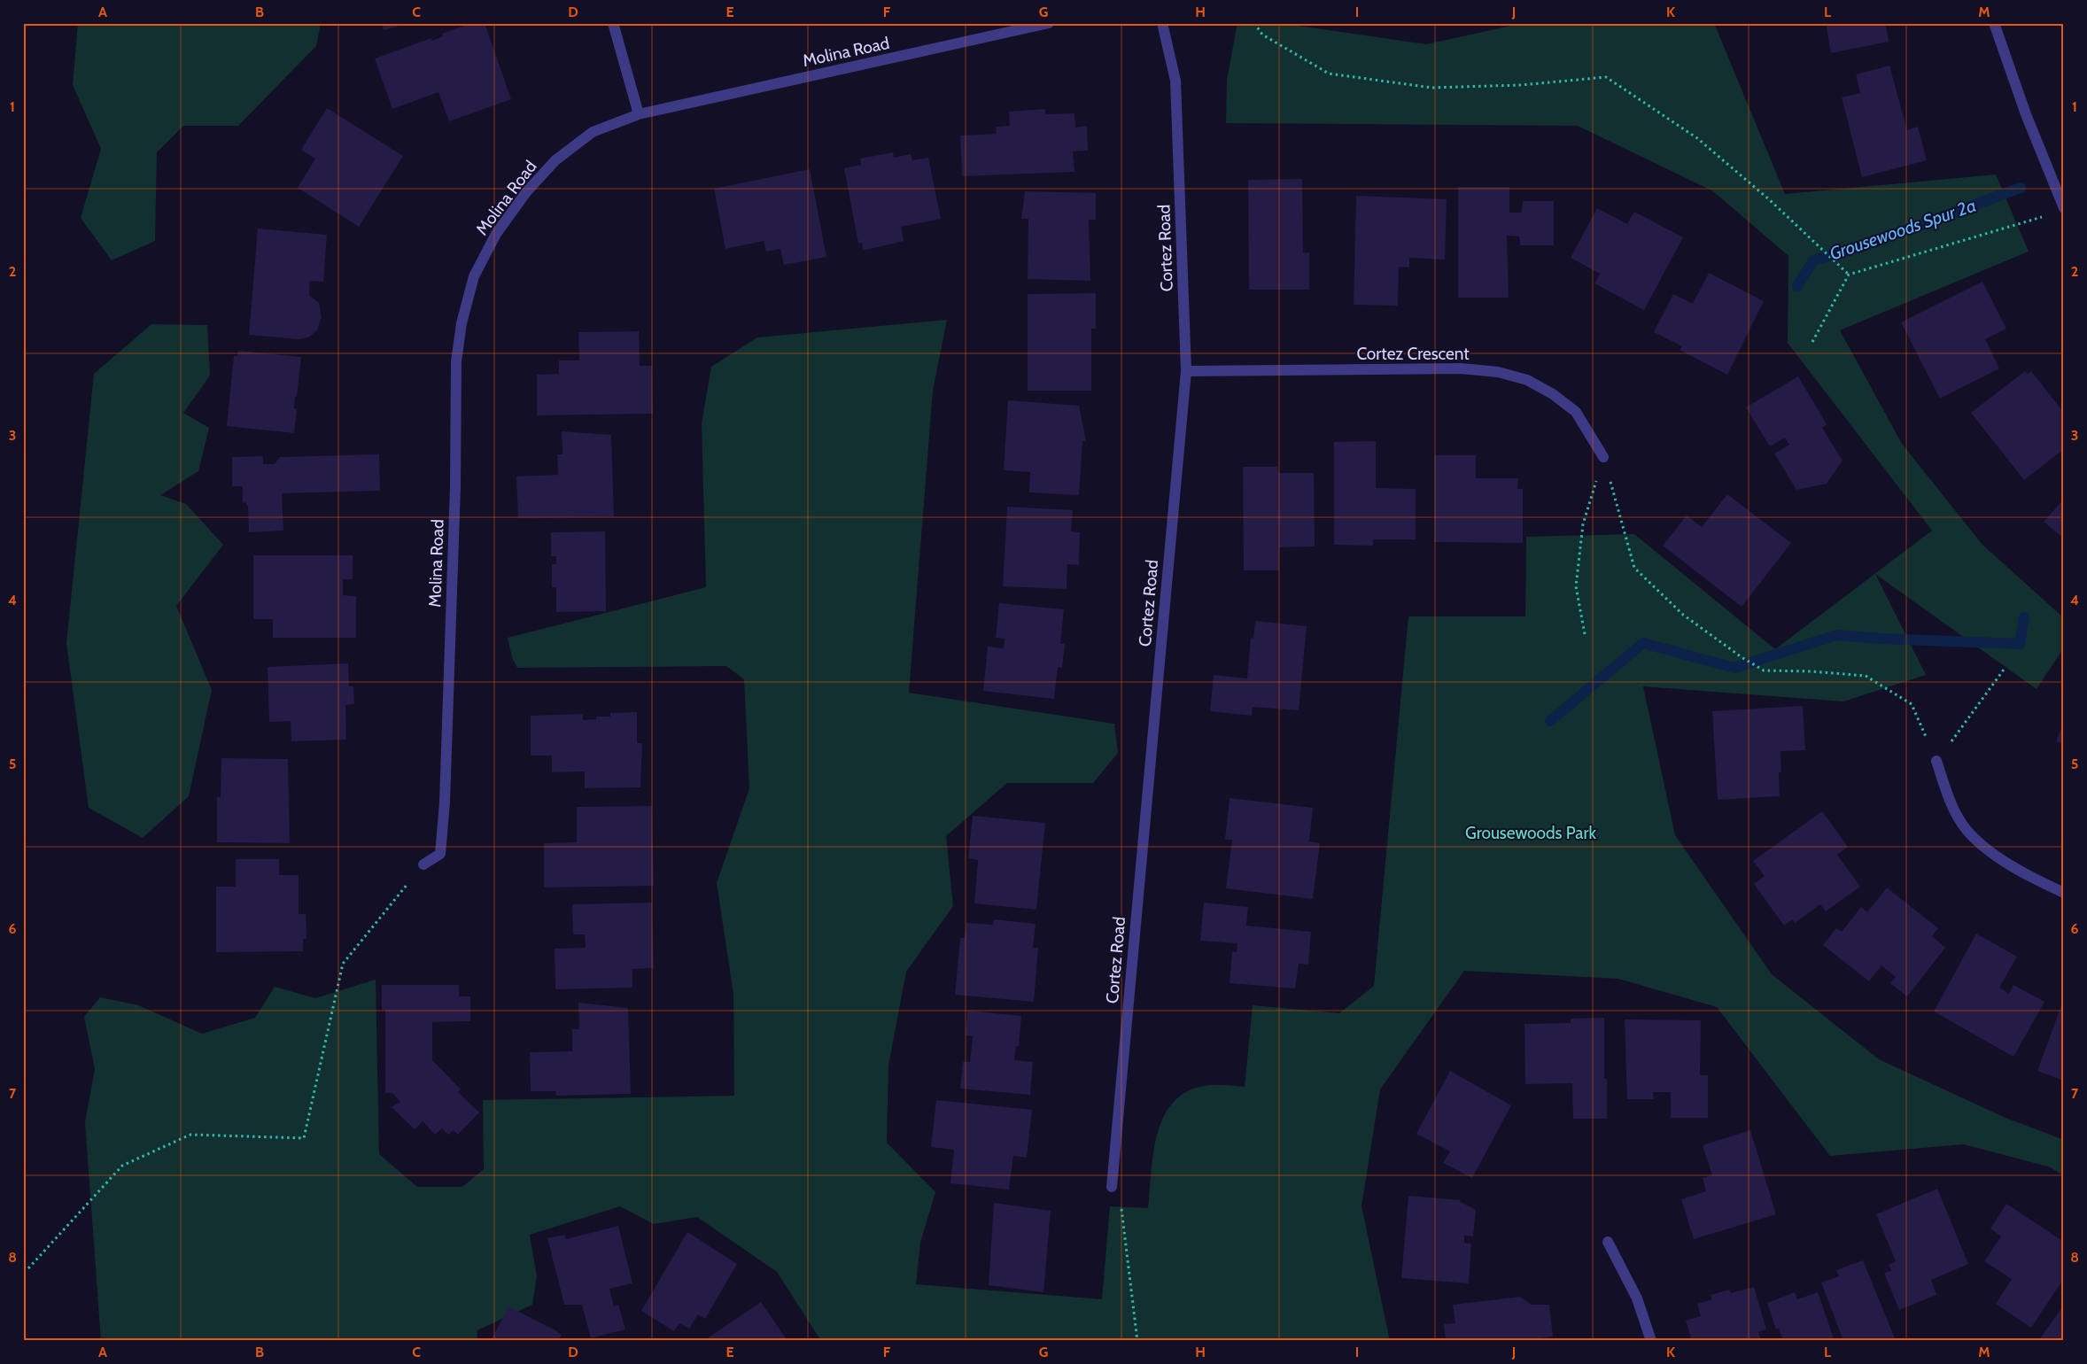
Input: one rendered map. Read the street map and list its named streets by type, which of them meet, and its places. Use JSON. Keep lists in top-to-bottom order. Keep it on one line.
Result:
{"streets":{"street":["Molina Road","Cortez Road","Cortez Crescent"]},"crossings":[["Cortez Road","Cortez Crescent"]],"water":["Grousewoods Spur 2a"],"parks":["Grousewoods Park"],"grid":{"columns":["A","B","C","D","E","F","G","H","I","J","K","L","M"],"rows":["1","2","3","4","5","6","7","8"]}}
